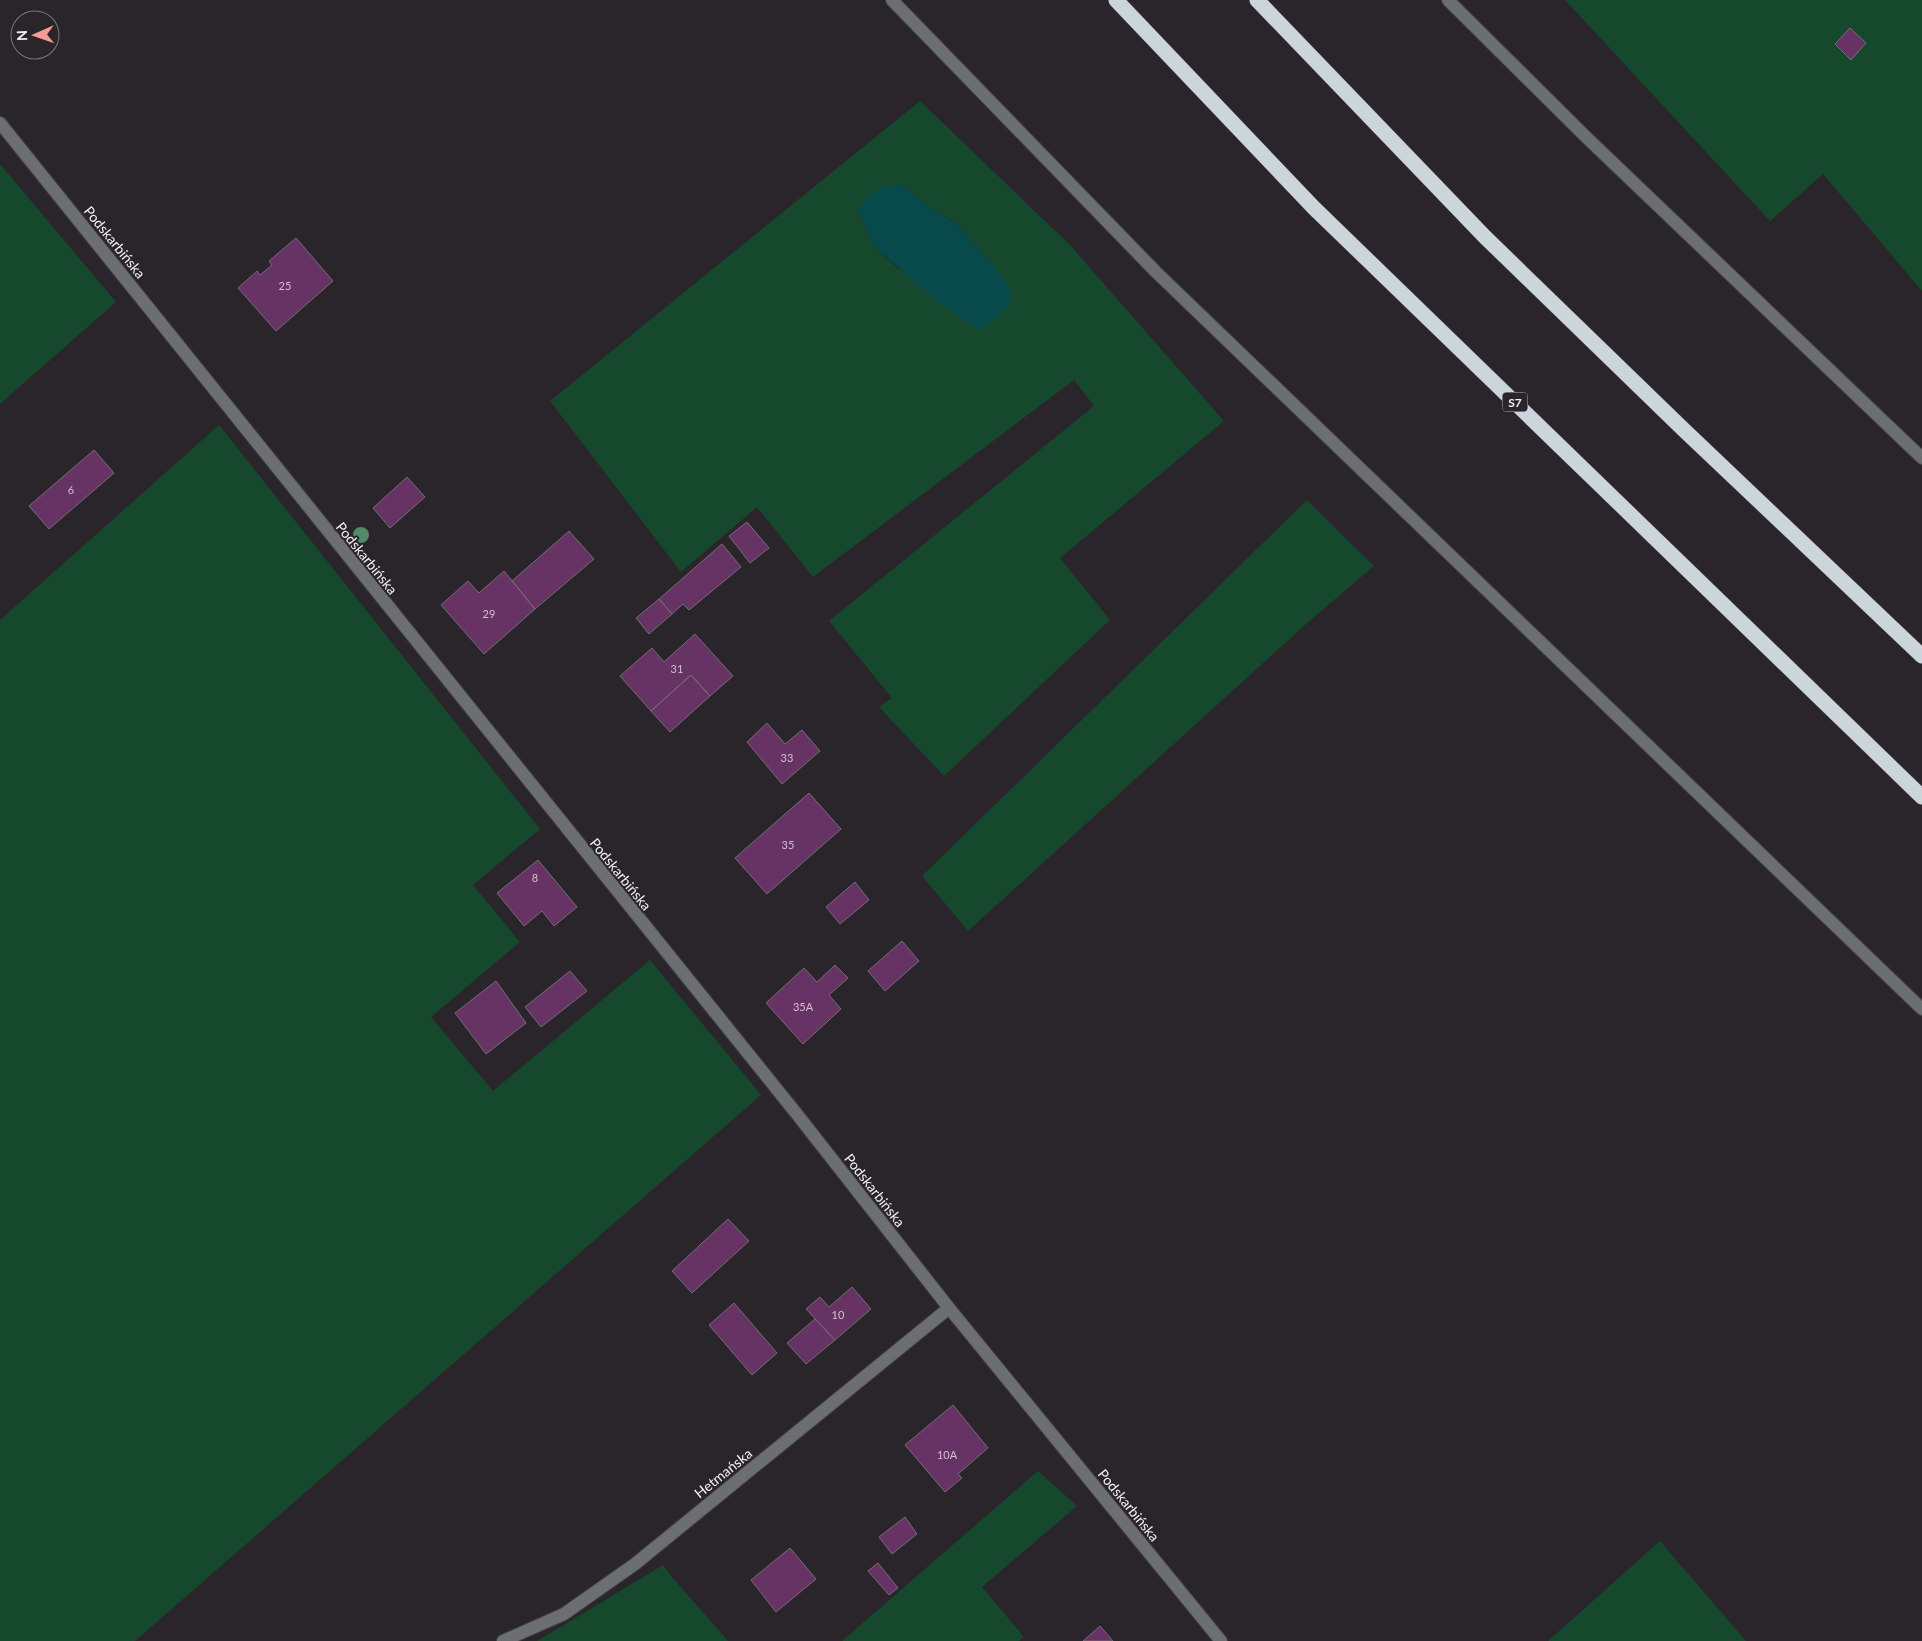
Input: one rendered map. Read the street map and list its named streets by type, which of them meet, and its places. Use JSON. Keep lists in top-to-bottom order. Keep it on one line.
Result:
{"streets":{"highway":["S7"],"street":["Podskarbińska","Hetmańska"]},"crossings":[["Podskarbińska","Hetmańska"]],"house_numbers":["25","6","29","31","33","35","8","35A","10","10A"],"north":"left"}
